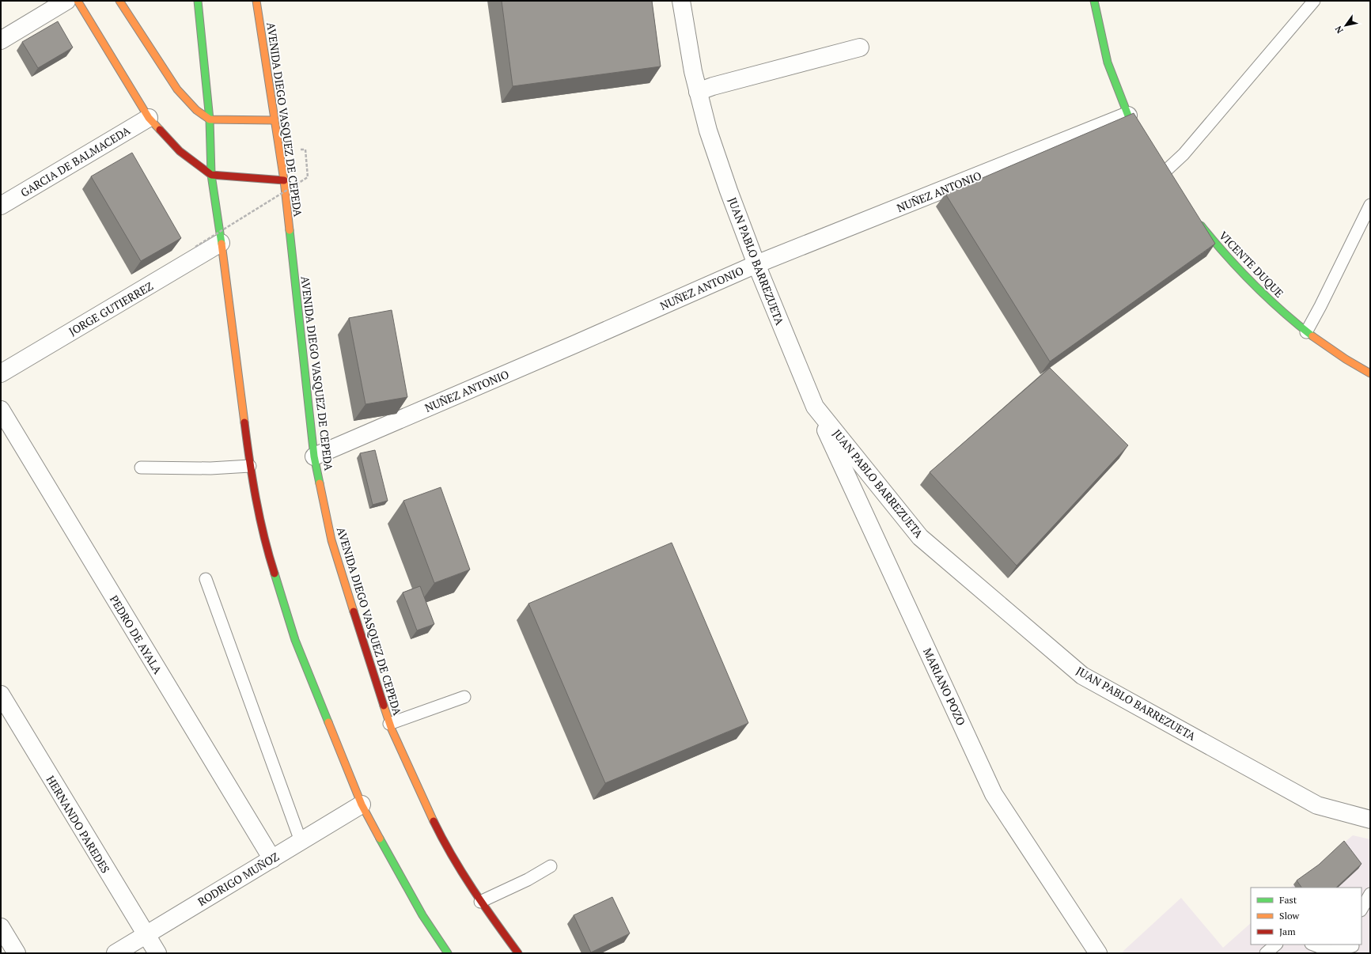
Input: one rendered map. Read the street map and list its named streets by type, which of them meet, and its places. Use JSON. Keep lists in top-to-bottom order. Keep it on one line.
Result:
{"streets":{"main road":["AVENIDA DIEGO VASQUEZ DE CEPEDA","VICENTE DUQUE"],"street":["GARCIA DE BALMACEDA","NUÑEZ ANTONIO","JUAN PABLO BARREZUETA","JORGE GUTIERREZ","PEDRO DE AYALA","MARIANO POZO","HERNANDO PAREDES","RODRIGO MUÑOZ"]},"crossings":[["AVENIDA DIEGO VASQUEZ DE CEPEDA","NUÑEZ ANTONIO"],["NUÑEZ ANTONIO","JUAN PABLO BARREZUETA"],["JUAN PABLO BARREZUETA","MARIANO POZO"],["PEDRO DE AYALA","RODRIGO MUÑOZ"],["HERNANDO PAREDES","RODRIGO MUÑOZ"]],"legend":["Fast","Slow","Jam"],"north":"bottom left"}
